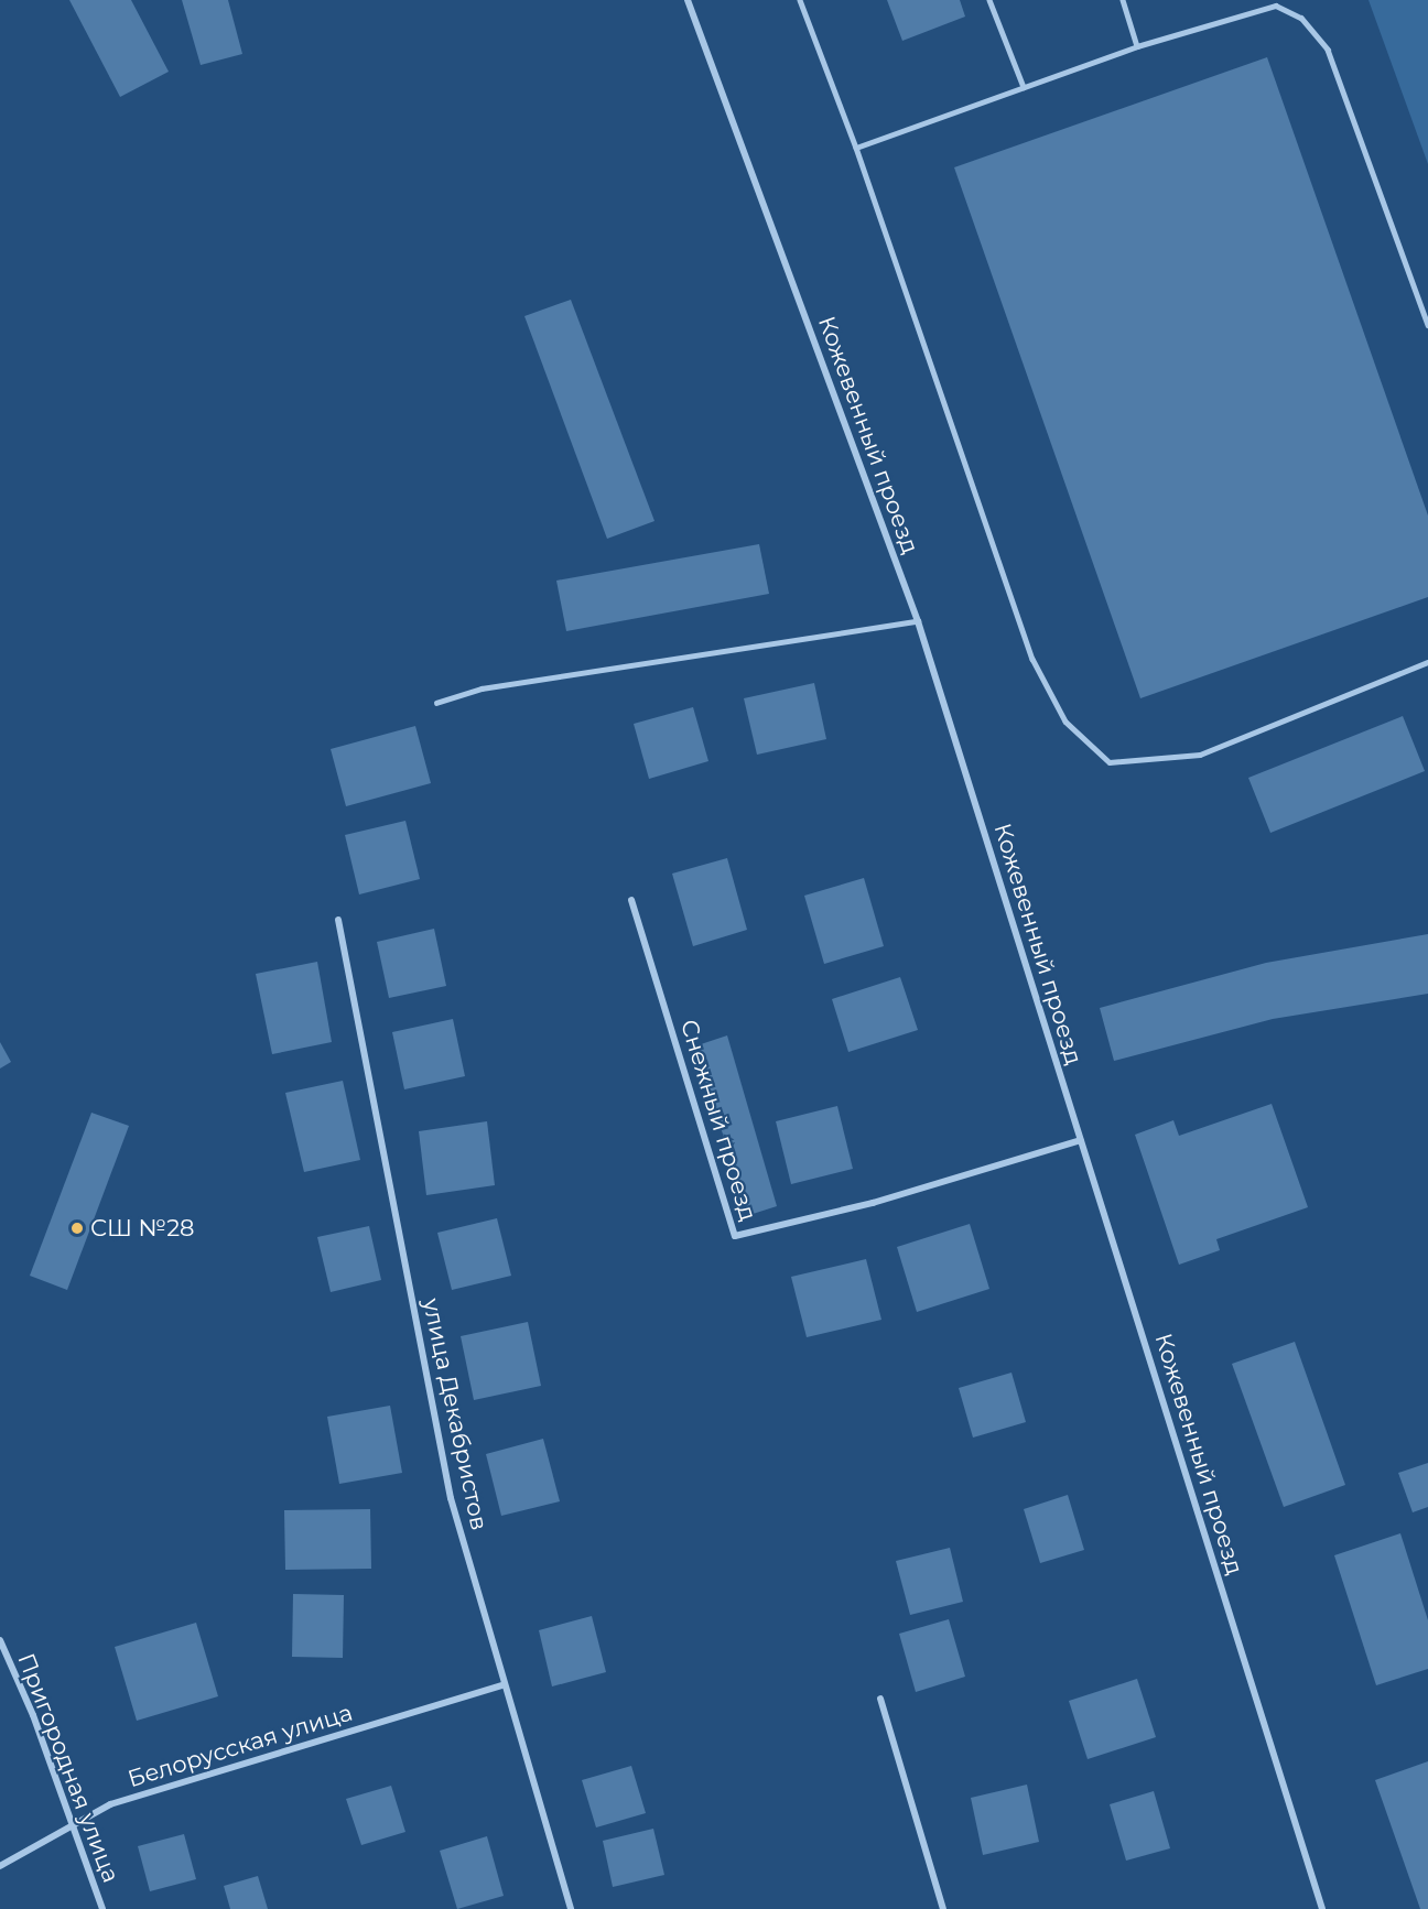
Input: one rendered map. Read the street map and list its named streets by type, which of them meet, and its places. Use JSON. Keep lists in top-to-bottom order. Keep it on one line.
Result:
{"streets":{"street":["Кожевенный проезд","Снежный проезд","улица Декабристов","Белорусская улица","Пригородная улица"]},"crossings":[["Кожевенный проезд","Снежный проезд"],["улица Декабристов","Белорусская улица"],["Белорусская улица","Пригородная улица"]],"places":["СШ №28"]}
